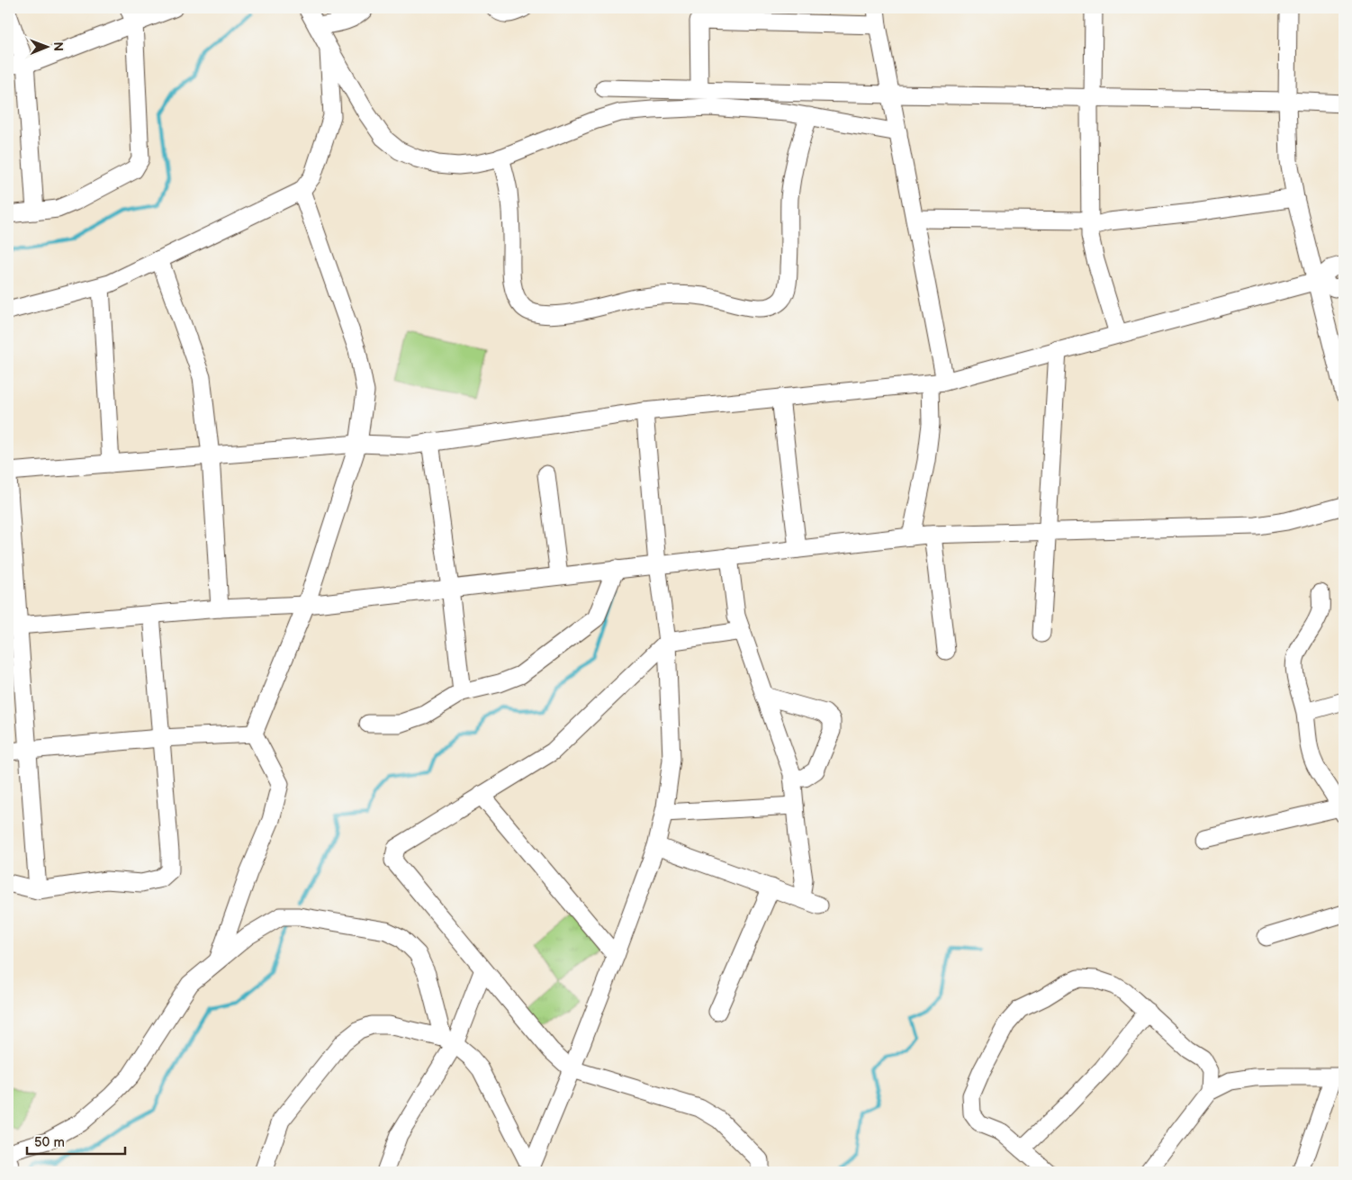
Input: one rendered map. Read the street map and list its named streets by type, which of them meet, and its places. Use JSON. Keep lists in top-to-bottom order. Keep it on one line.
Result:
{"scale_bar":"50 m","north":"right"}
